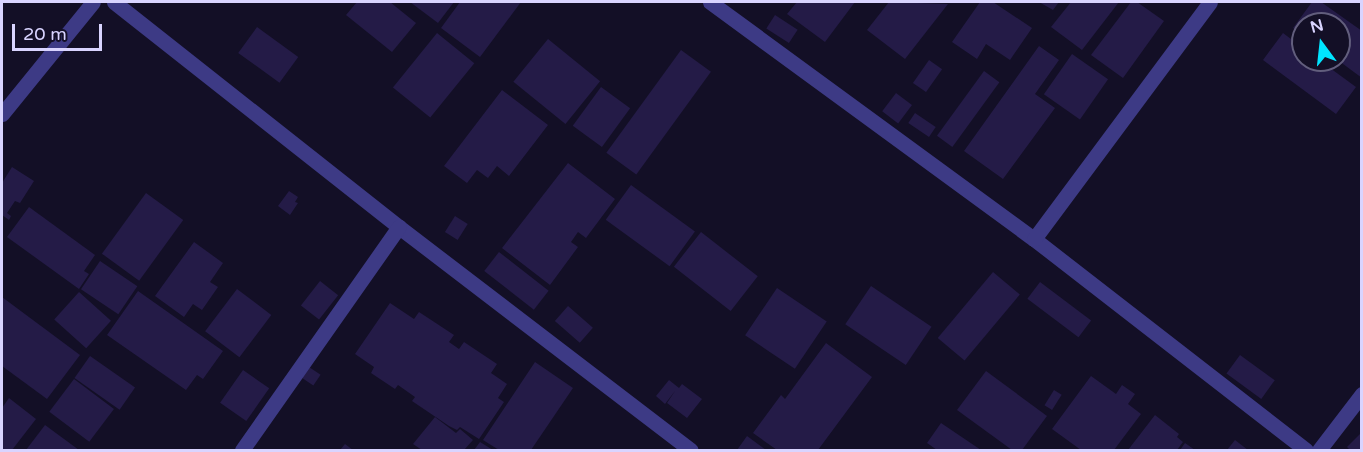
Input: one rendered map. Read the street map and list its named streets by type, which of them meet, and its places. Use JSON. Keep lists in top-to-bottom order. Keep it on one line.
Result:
{"scale_bar":"20 m","north":"top"}
